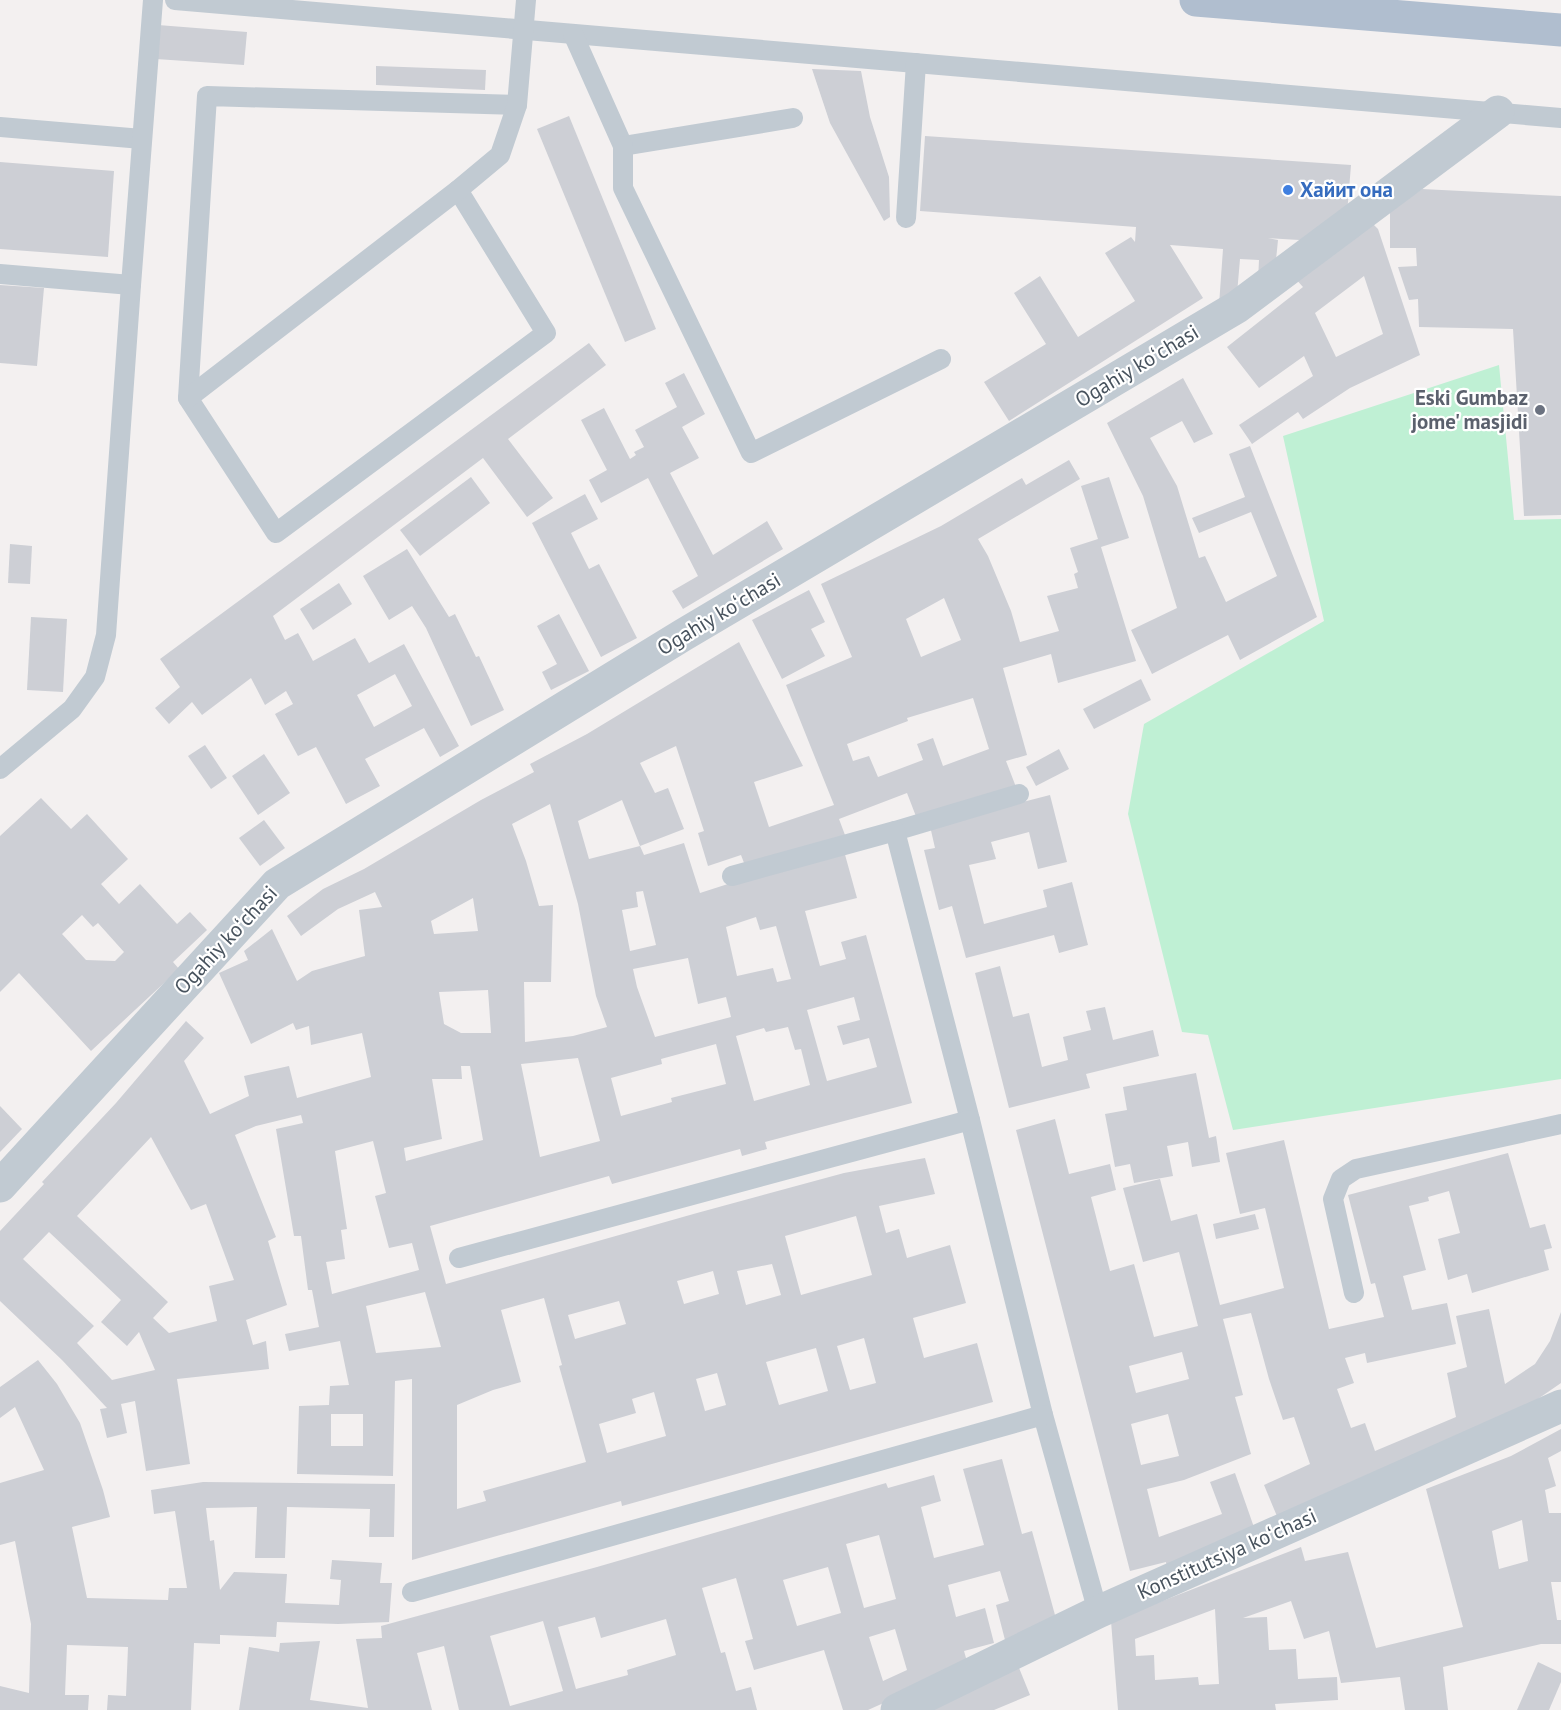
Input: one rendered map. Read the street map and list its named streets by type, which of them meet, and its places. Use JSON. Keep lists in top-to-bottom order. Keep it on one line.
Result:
{"streets":{"street":["Ogahiy koʻchasi","Konstitutsiya koʻchasi"]},"places":["Хайит она","Eski Gumbaz jome' masjidi"]}
